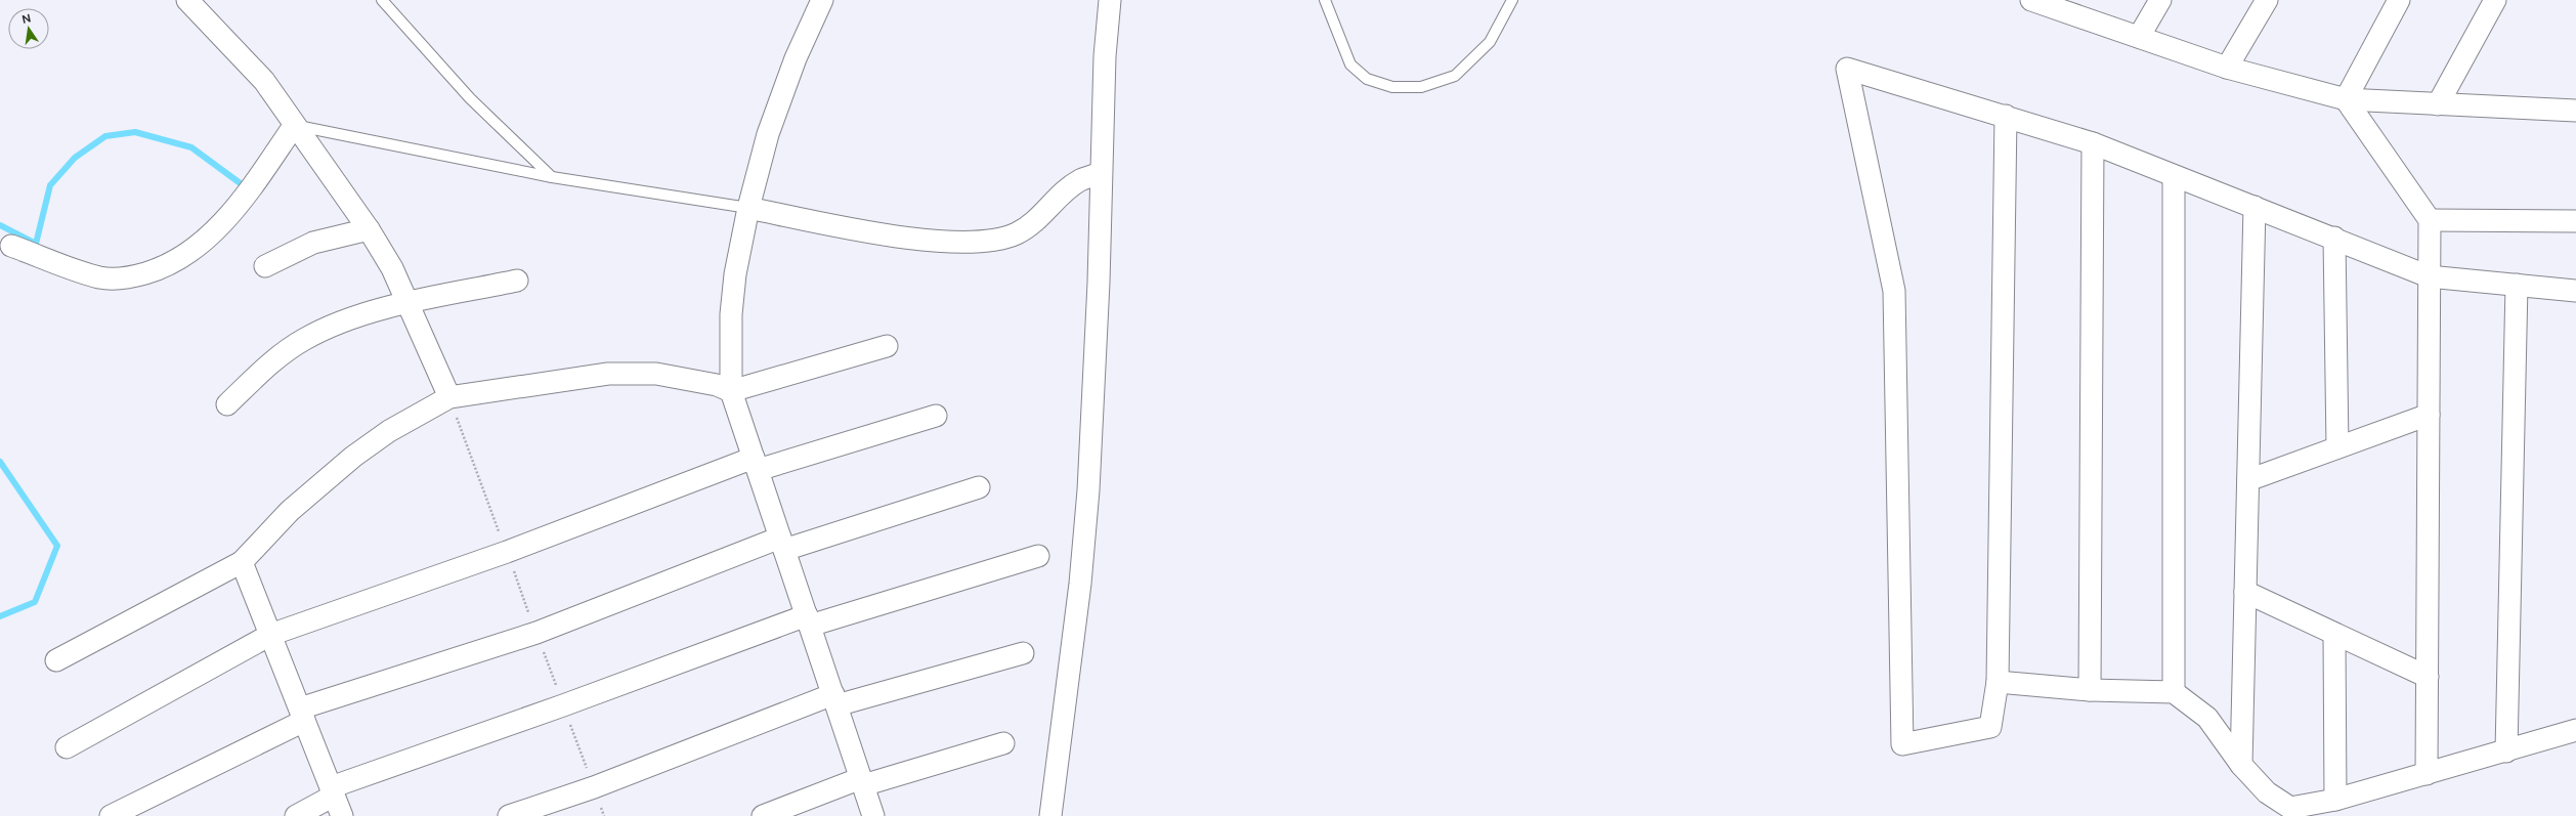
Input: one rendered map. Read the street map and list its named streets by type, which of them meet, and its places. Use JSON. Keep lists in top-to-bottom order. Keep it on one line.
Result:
{"north":"top"}
